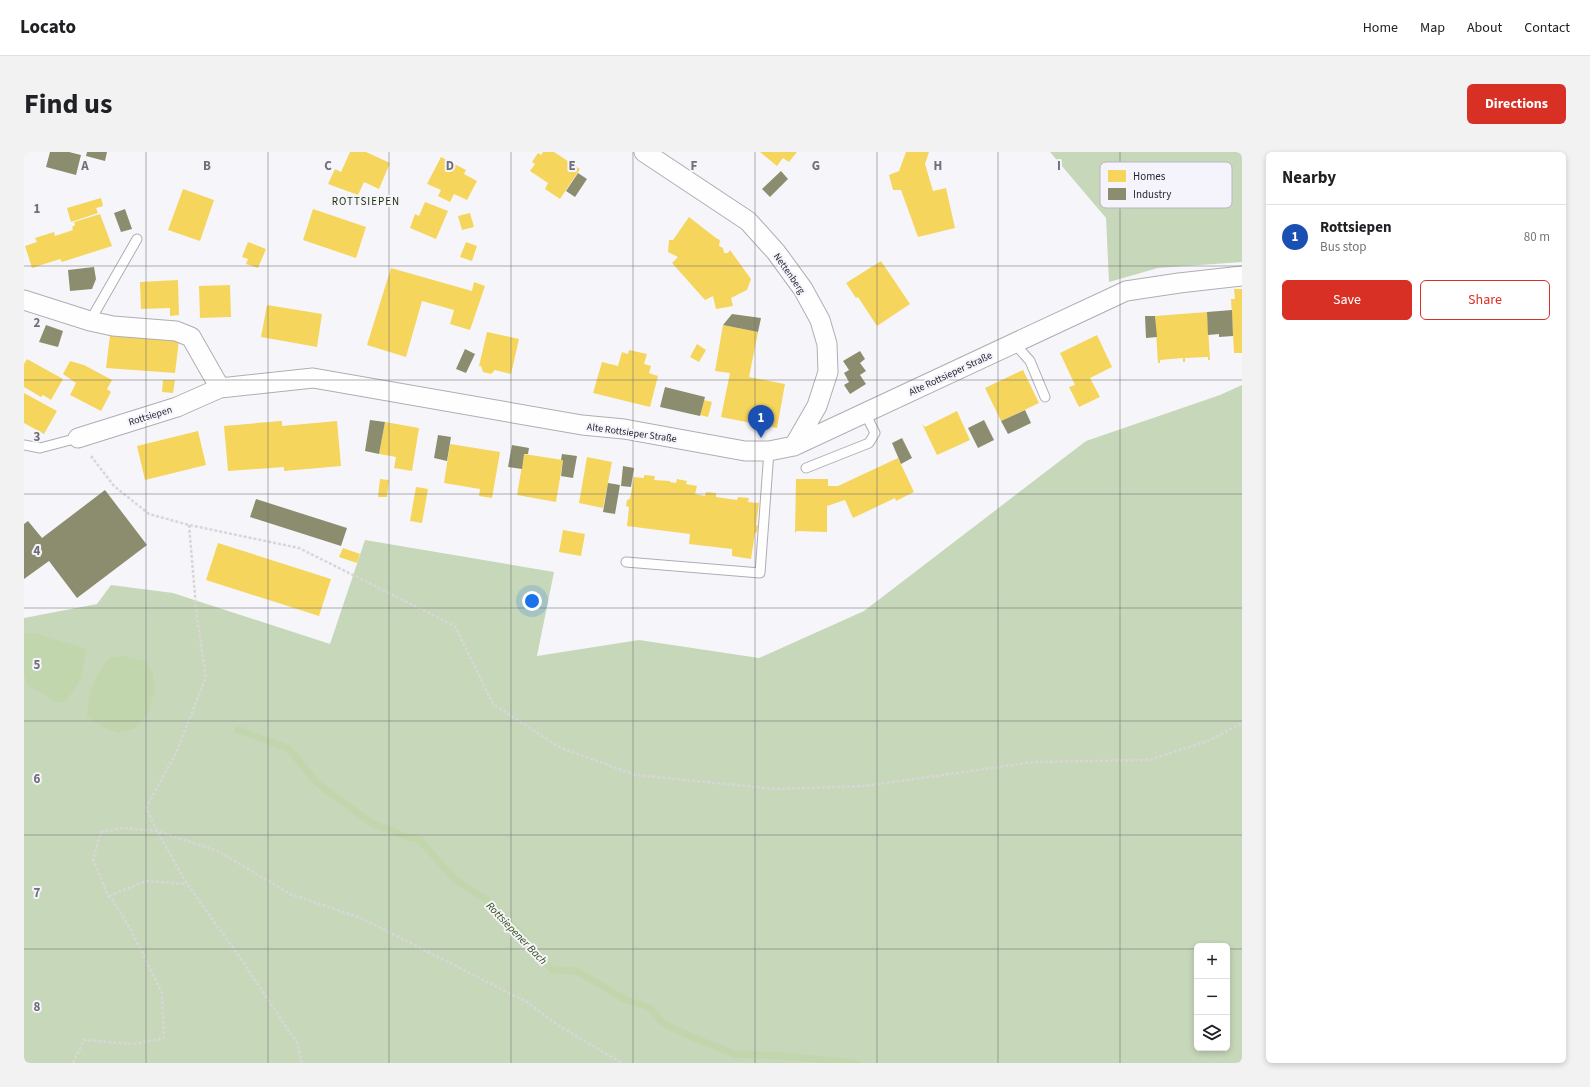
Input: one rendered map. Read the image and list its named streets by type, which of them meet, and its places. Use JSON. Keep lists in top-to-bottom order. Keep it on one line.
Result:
{"streets":{"street":["Nettenberg","Alte Rottsieper Straße","Rottsiepen"]},"crossings":[["Nettenberg","Alte Rottsieper Straße"],["Alte Rottsieper Straße","Rottsiepen"]],"districts":["ROTTSIEPEN"],"water":["Rottsiepener Bach"],"legend":["Homes","Industry"],"page":{"header":"Locato","nav":["Home","Map","About","Contact"],"title":"Find us","buttons":["Directions",["Save","Share"]],"heading":"Nearby","list":[{"mark":"1","name":"Rottsiepen","note":"Bus stop","value":"80 m"}],"pins":"1","map_buttons":["+","−"]},"grid":{"columns":["A","B","C","D","E","F","G","H","I"],"rows":["1","2","3","4","5","6","7","8"]}}
